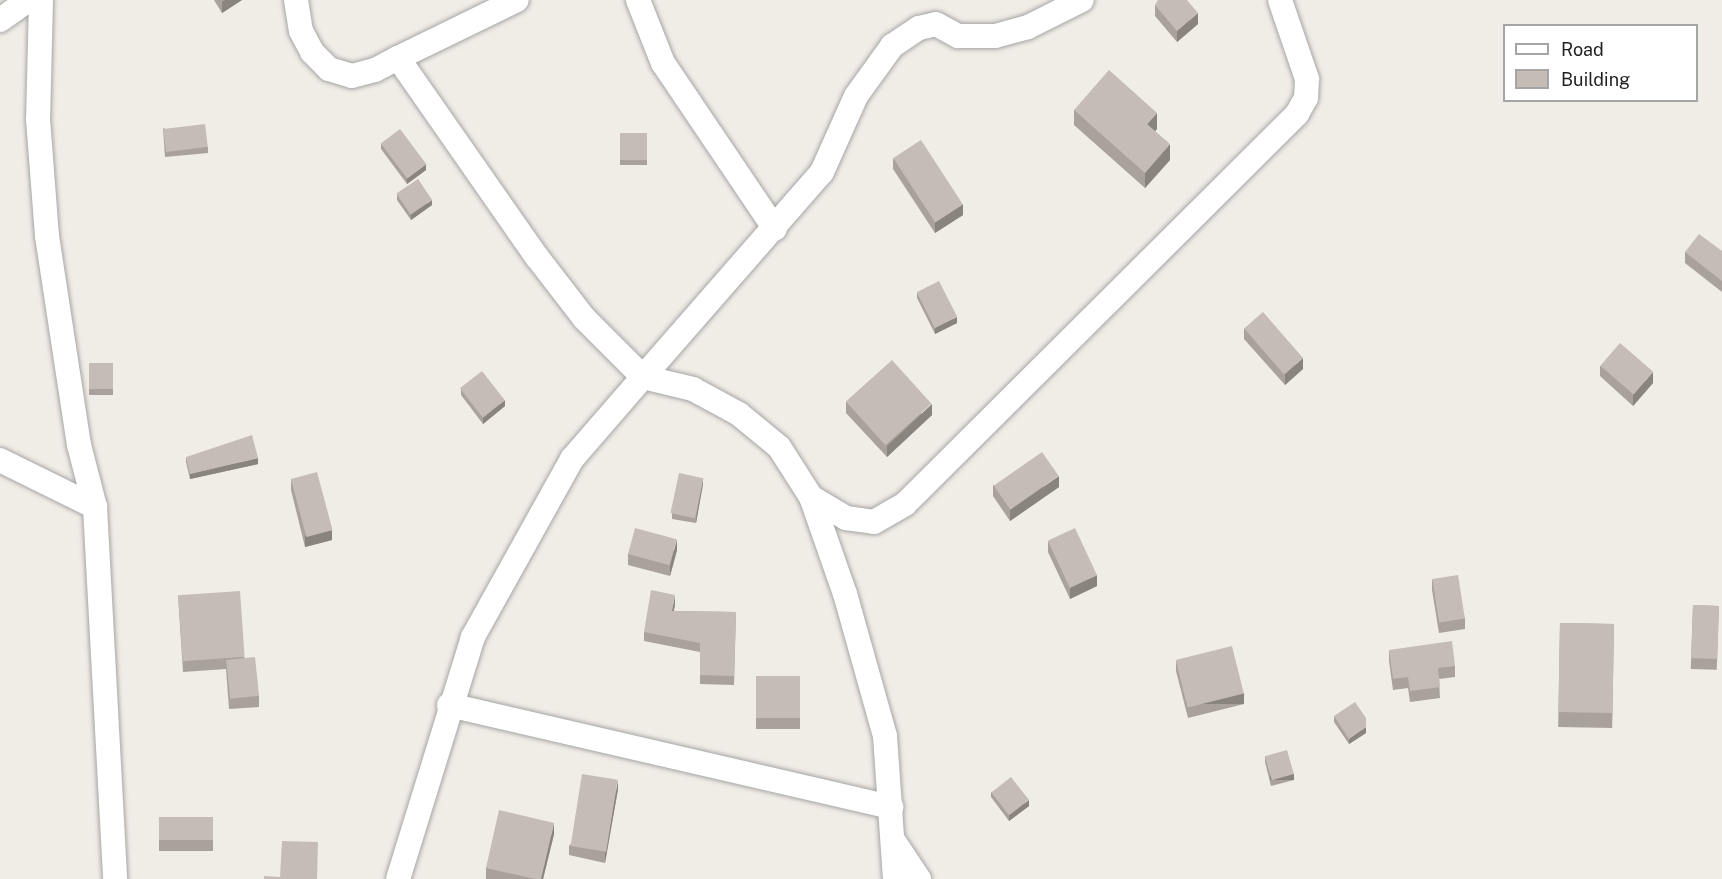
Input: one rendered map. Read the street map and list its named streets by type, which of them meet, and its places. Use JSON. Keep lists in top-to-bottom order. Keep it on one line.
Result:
{"legend":["Road","Building"]}
